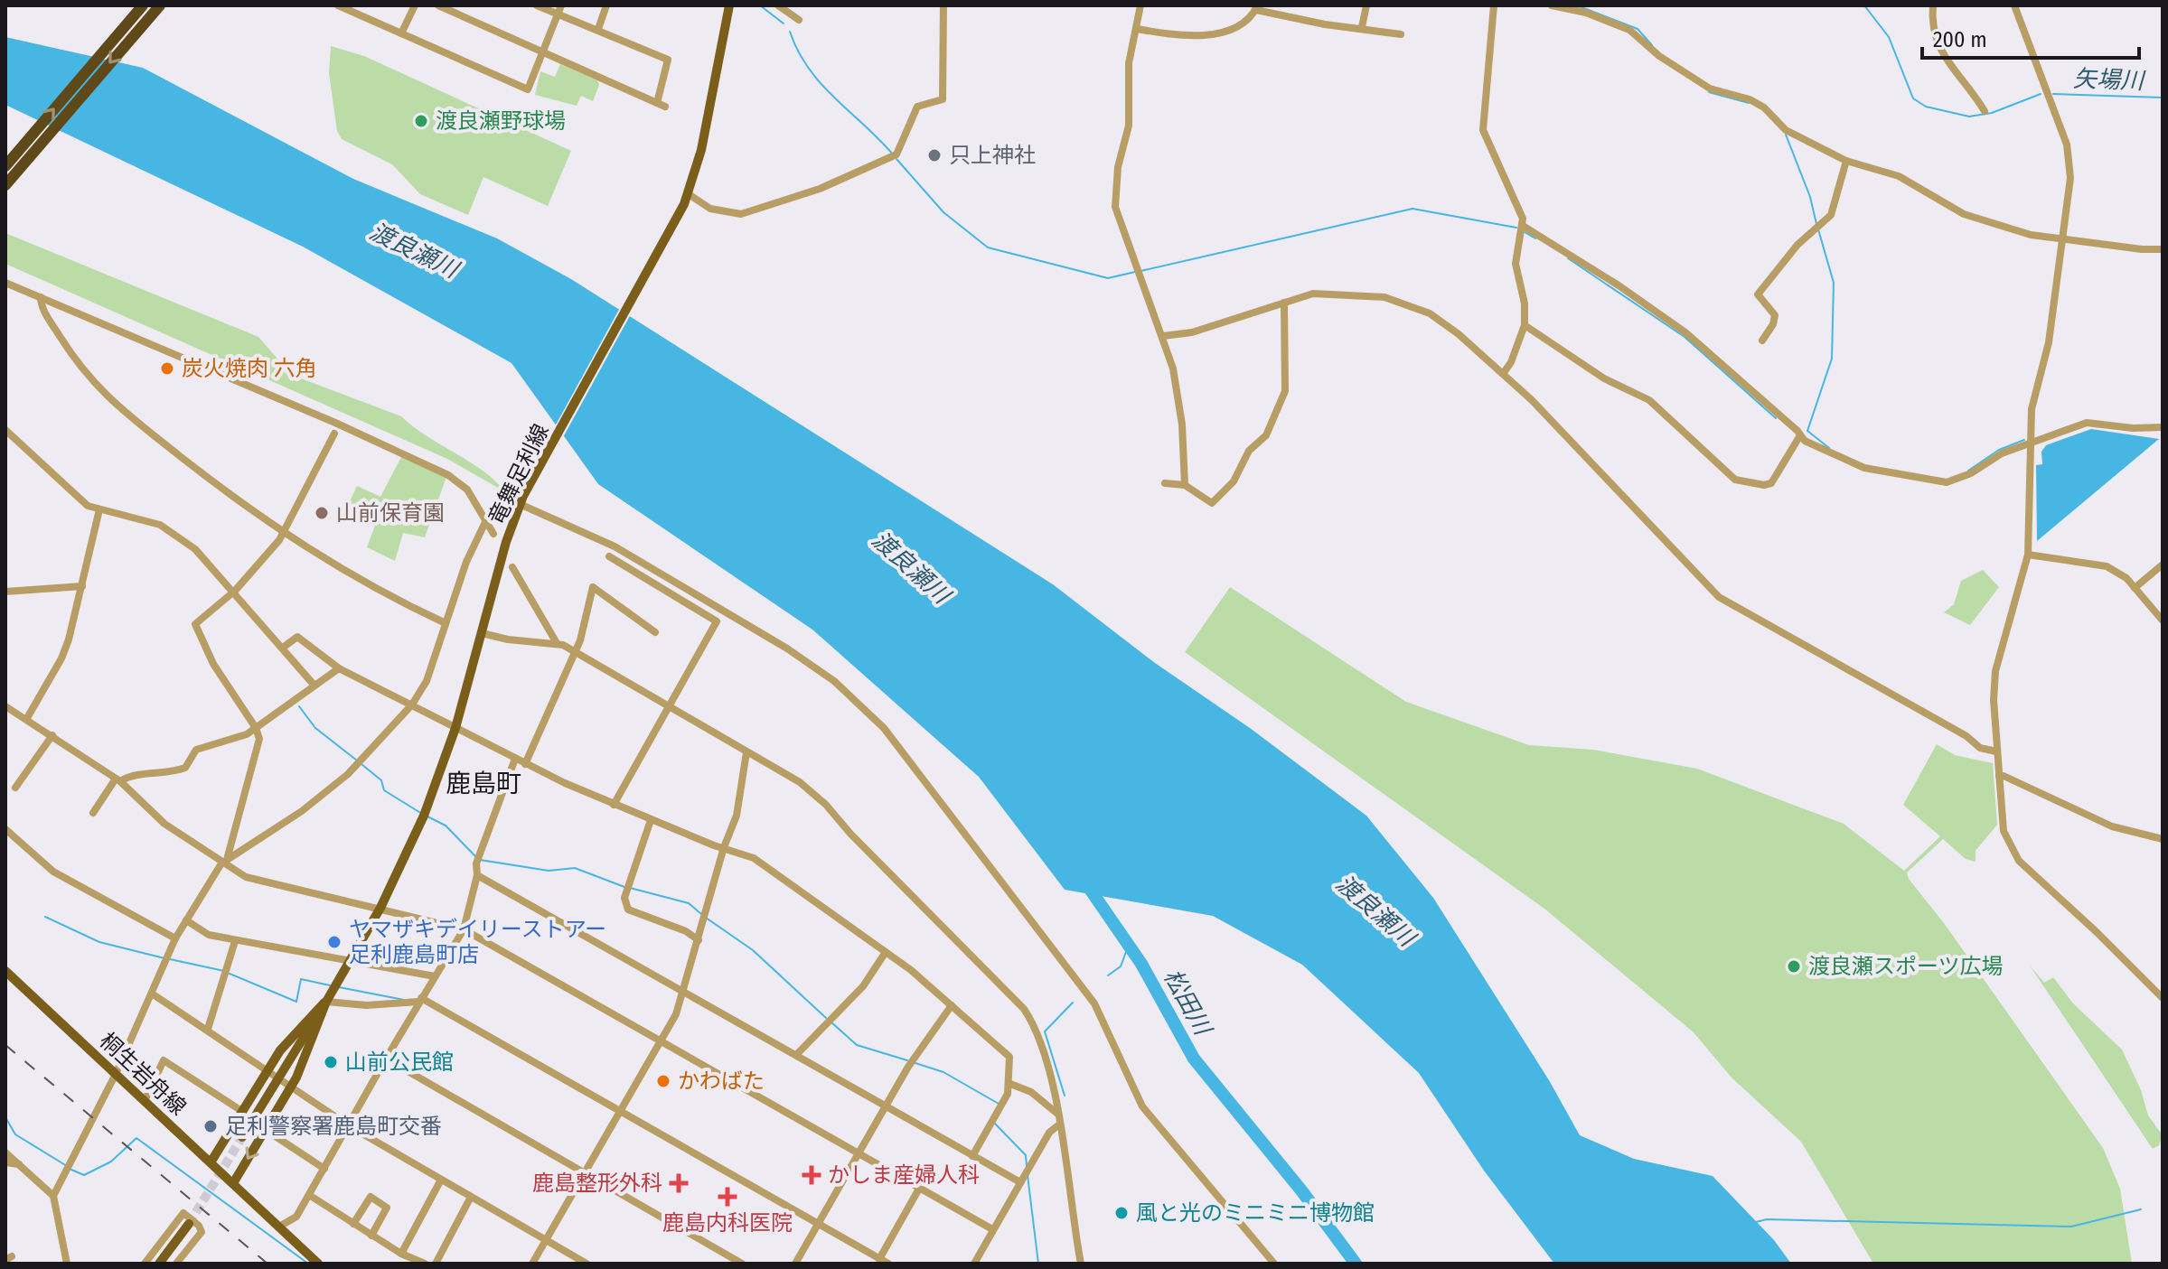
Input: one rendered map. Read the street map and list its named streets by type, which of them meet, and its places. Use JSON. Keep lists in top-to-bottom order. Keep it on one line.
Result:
{"streets":{"main road":["竜舞足利線","桐生岩舟線"]},"crossings":[["竜舞足利線","桐生岩舟線"]],"districts":["鹿島町"],"water":["矢場川","渡良瀬川","松田川"],"places":{"other":["渡良瀬野球場","只上神社","炭火焼肉 六角","山前保育園","ヤマザキデイリーストアー 足利鹿島町店","渡良瀬スポーツ広場","山前公民館","かわばた","足利警察署鹿島町交番","風と光のミニミニ博物館"],"health":["かしま産婦人科","鹿島整形外科","鹿島内科医院"]},"scale_bar":"200 m"}
